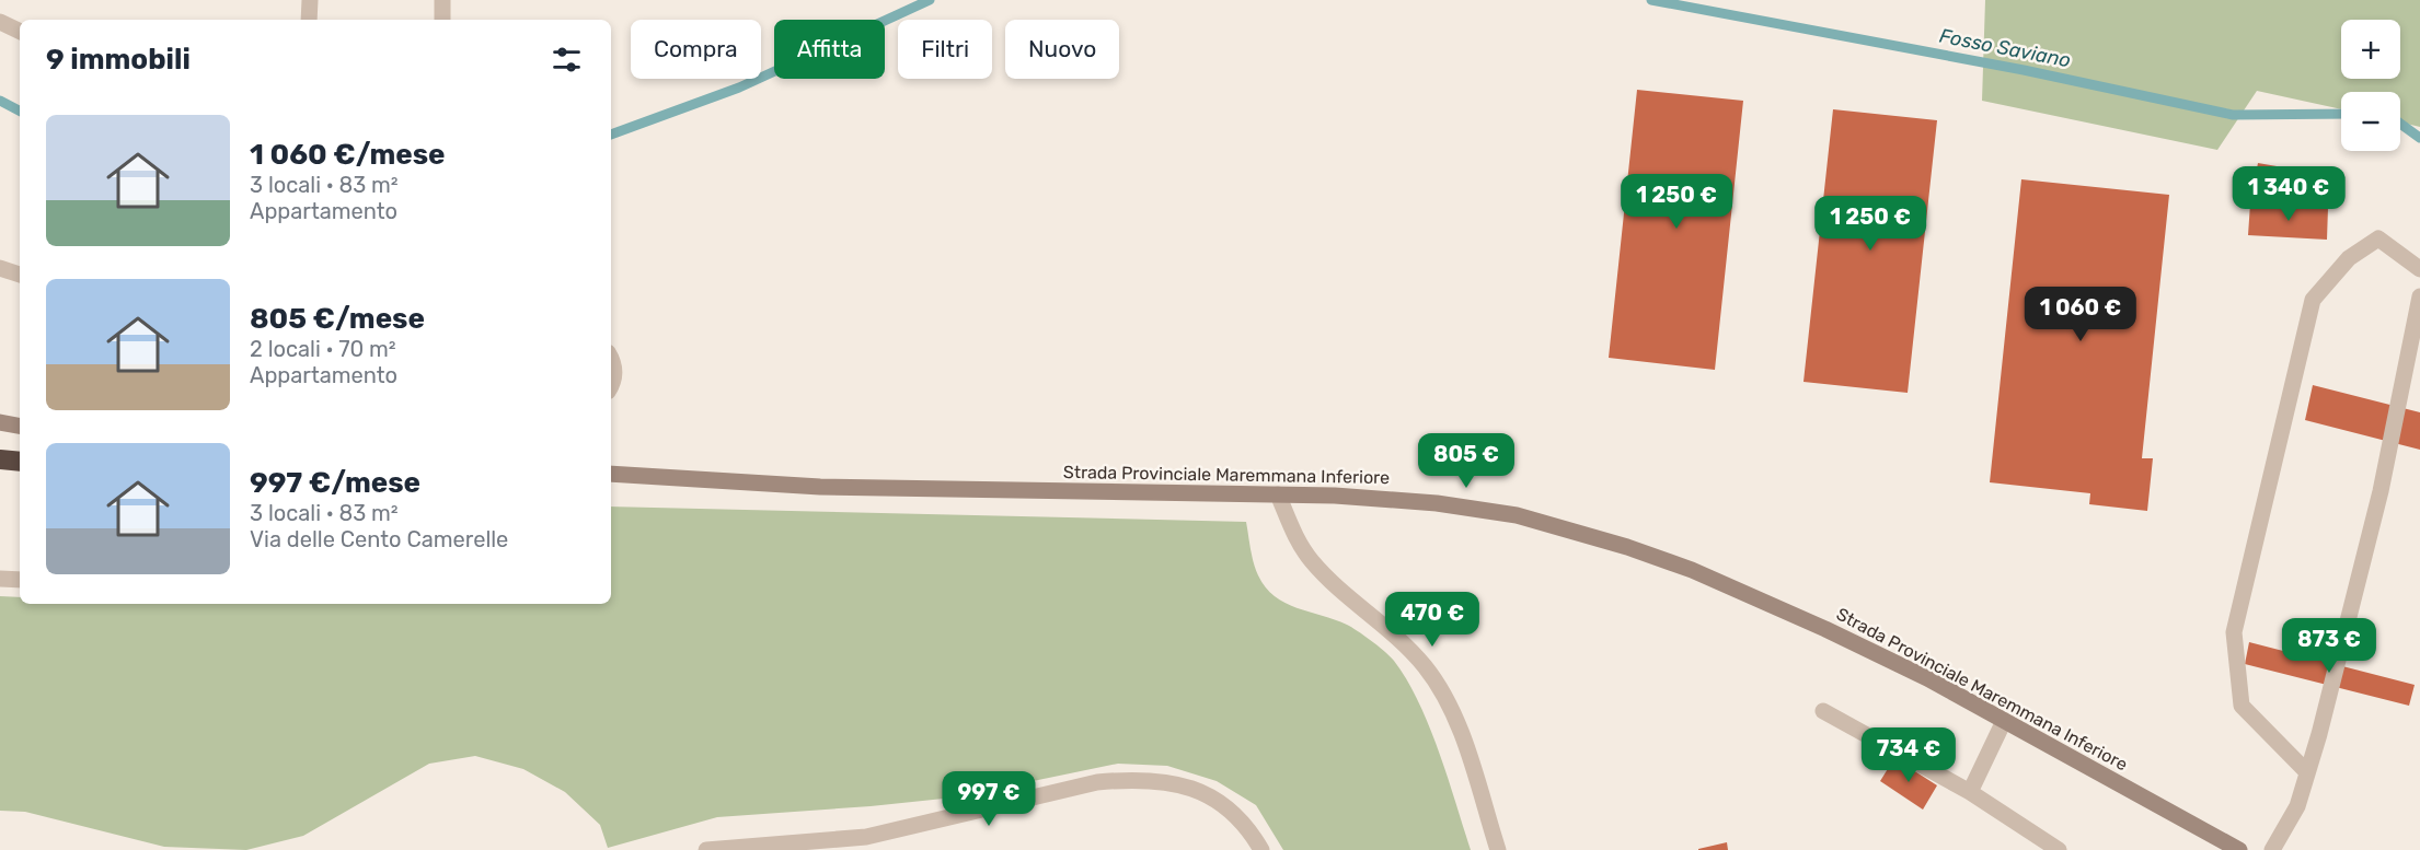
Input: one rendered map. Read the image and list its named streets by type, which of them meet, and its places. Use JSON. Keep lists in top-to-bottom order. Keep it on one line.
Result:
{"streets":{"main road":["Strada Provinciale Maremmana Inferiore"]},"water":["Fosso Saviano"],"page":{"map_buttons":["+","−"],"chip":["Compra","Affitta","Filtri","Nuovo"],"heading":"9 immobili","list":[{"name":"1 060 €/mese","note":"3 locali · 83 m² · Appartamento"},{"name":"805 €/mese","note":"2 locali · 70 m² · Appartamento"},{"name":"997 €/mese","note":"3 locali · 83 m² · Via delle Cento Camerelle"}],"price":["1 340 €","1 250 €","1 250 €","1 060 €","805 €","470 €","873 €","734 €","997 €"]}}
